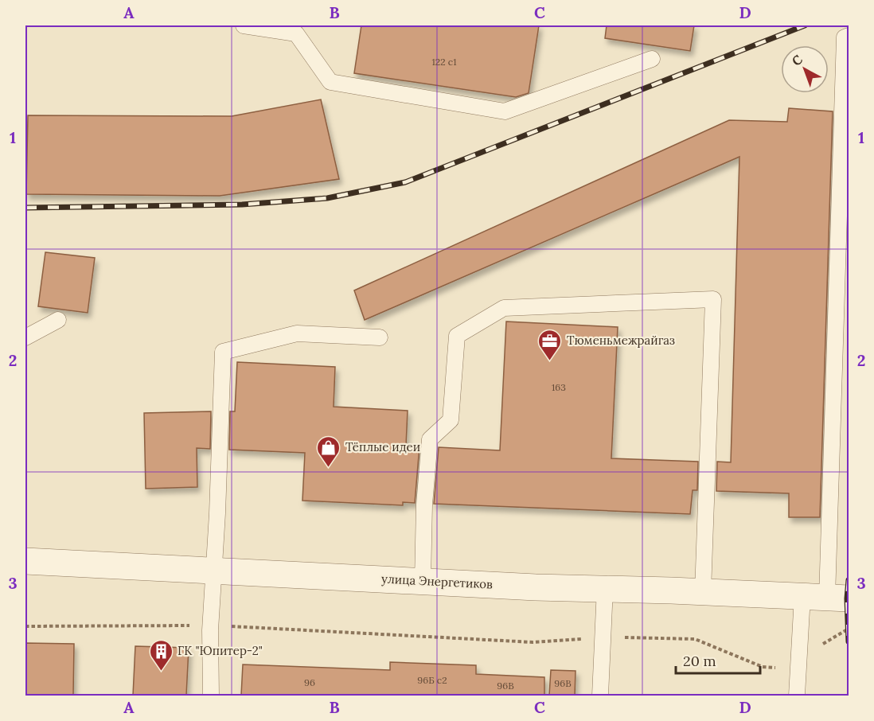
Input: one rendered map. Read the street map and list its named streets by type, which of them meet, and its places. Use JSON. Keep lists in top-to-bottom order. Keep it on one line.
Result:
{"streets":{"street":["улица Энергетиков"]},"places":{"office":["Тюменьмежрайгаз"],"shop":["Тёплые идеи"],"building":["ГК \"Юпитер-2\""]},"house_numbers":["122 с1","163","96Б с2","96","96В","96В"],"scale_bar":"20 m","north":"top left","grid":{"columns":["A","B","C","D"],"rows":["1","2","3"]}}
